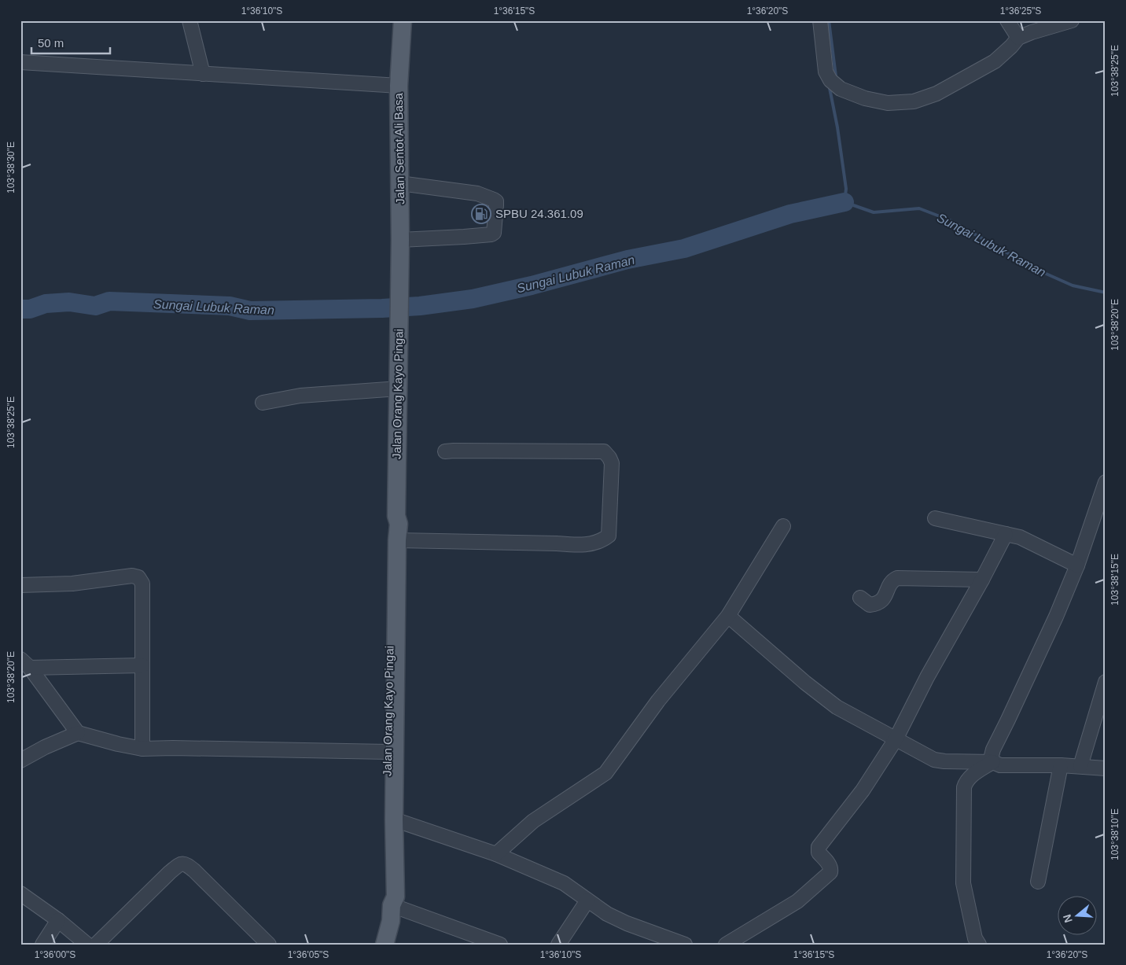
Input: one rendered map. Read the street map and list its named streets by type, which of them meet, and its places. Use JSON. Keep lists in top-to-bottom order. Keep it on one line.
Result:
{"streets":{"main road":["Jalan Sentot Ali Basa","Jalan Orang Kayo Pingai"]},"crossings":[["Jalan Sentot Ali Basa","Jalan Orang Kayo Pingai"]],"water":["Sungai Lubuk Raman"],"places":{"fuel station":["SPBU 24.361.09"]},"scale_bar":"50 m","north":"left","coordinates":["1°36'10\"S","1°36'15\"S","1°36'20\"S","1°36'25\"S","103°38'25\"E","103°38'30\"E","103°38'20\"E","103°38'15\"E","103°38'10\"E","1°36'00\"S","1°36'05\"S"]}
